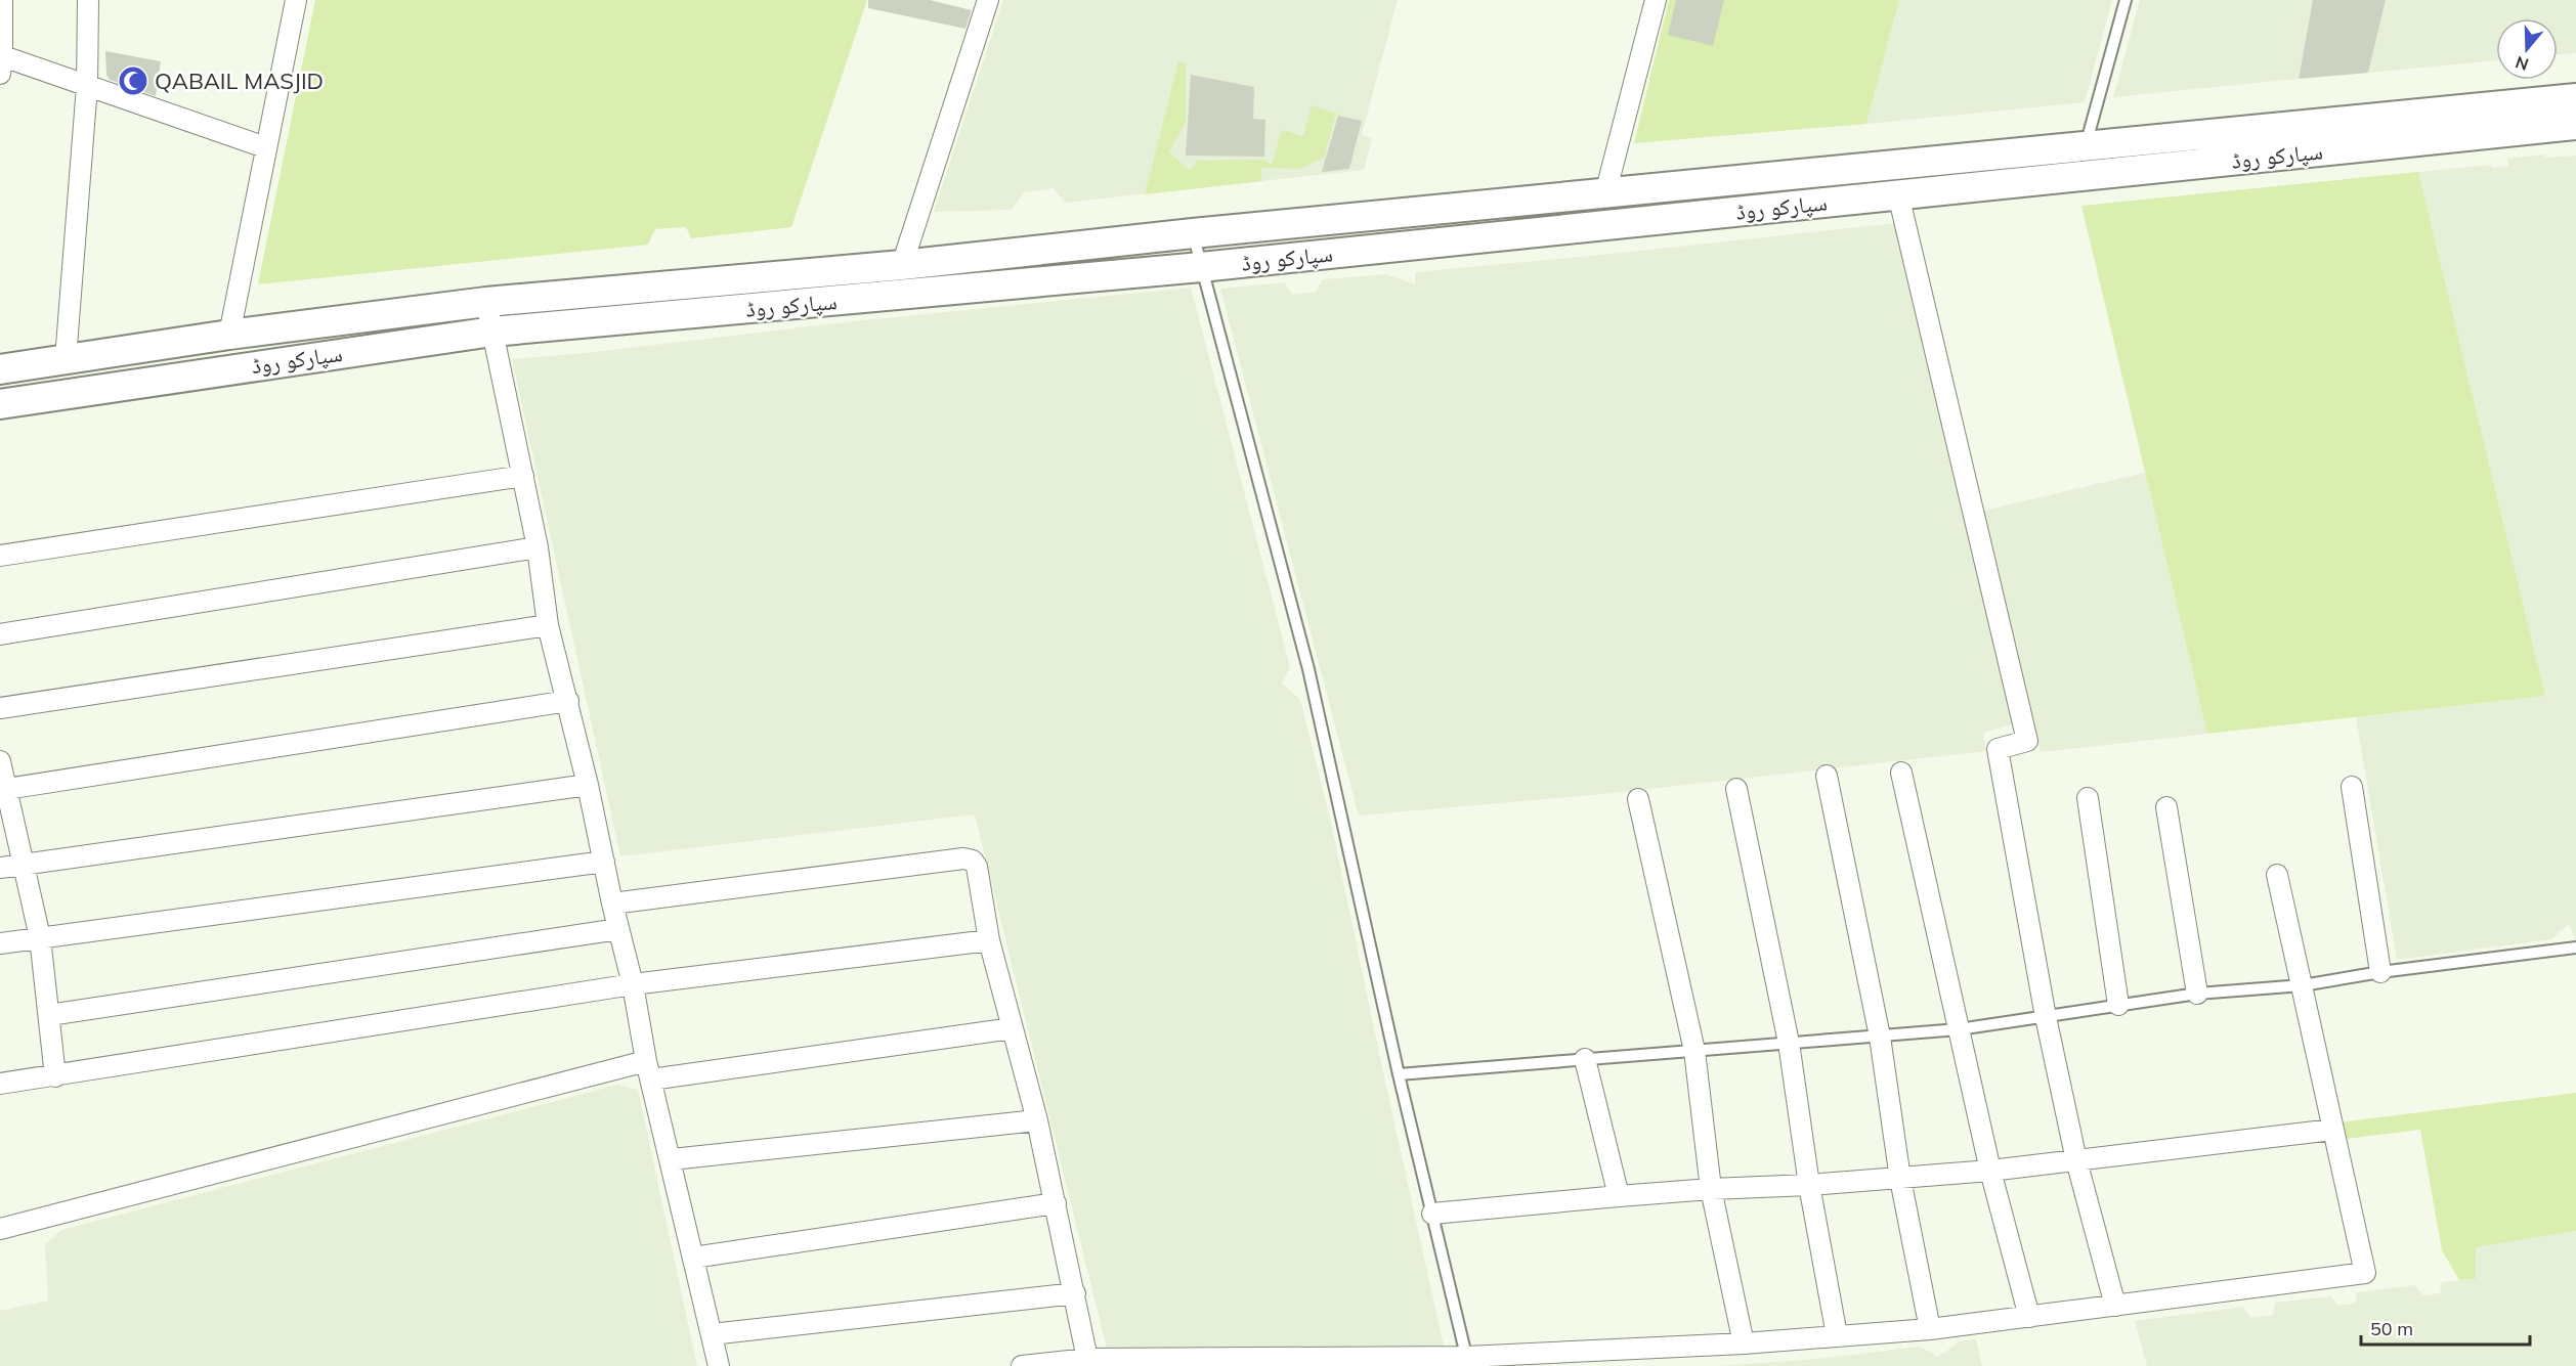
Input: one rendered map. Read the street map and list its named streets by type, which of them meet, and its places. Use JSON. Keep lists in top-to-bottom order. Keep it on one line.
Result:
{"streets":{"street":["سپارکو روڈ"]},"places":{"mosque":["QABAIL MASJID"]},"scale_bar":"50 m","north":"bottom"}
